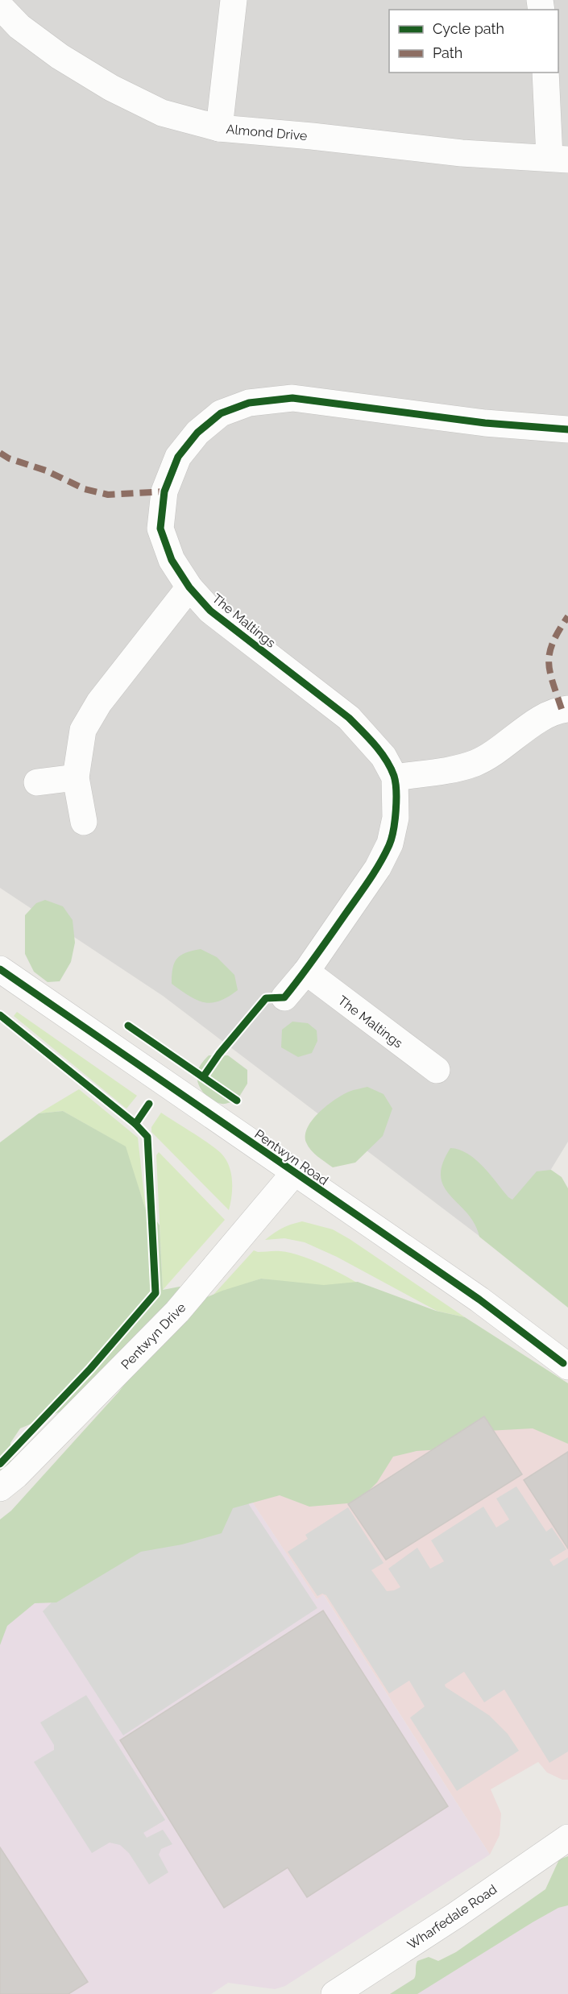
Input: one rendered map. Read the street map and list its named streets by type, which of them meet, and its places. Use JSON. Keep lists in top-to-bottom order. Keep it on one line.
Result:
{"streets":{"street":["Almond Drive","The Maltings","Pentwyn Road","Pentwyn Drive","Wharfedale Road"]},"crossings":[["Pentwyn Road","Pentwyn Drive"]],"legend":["Cycle path","Path"]}
